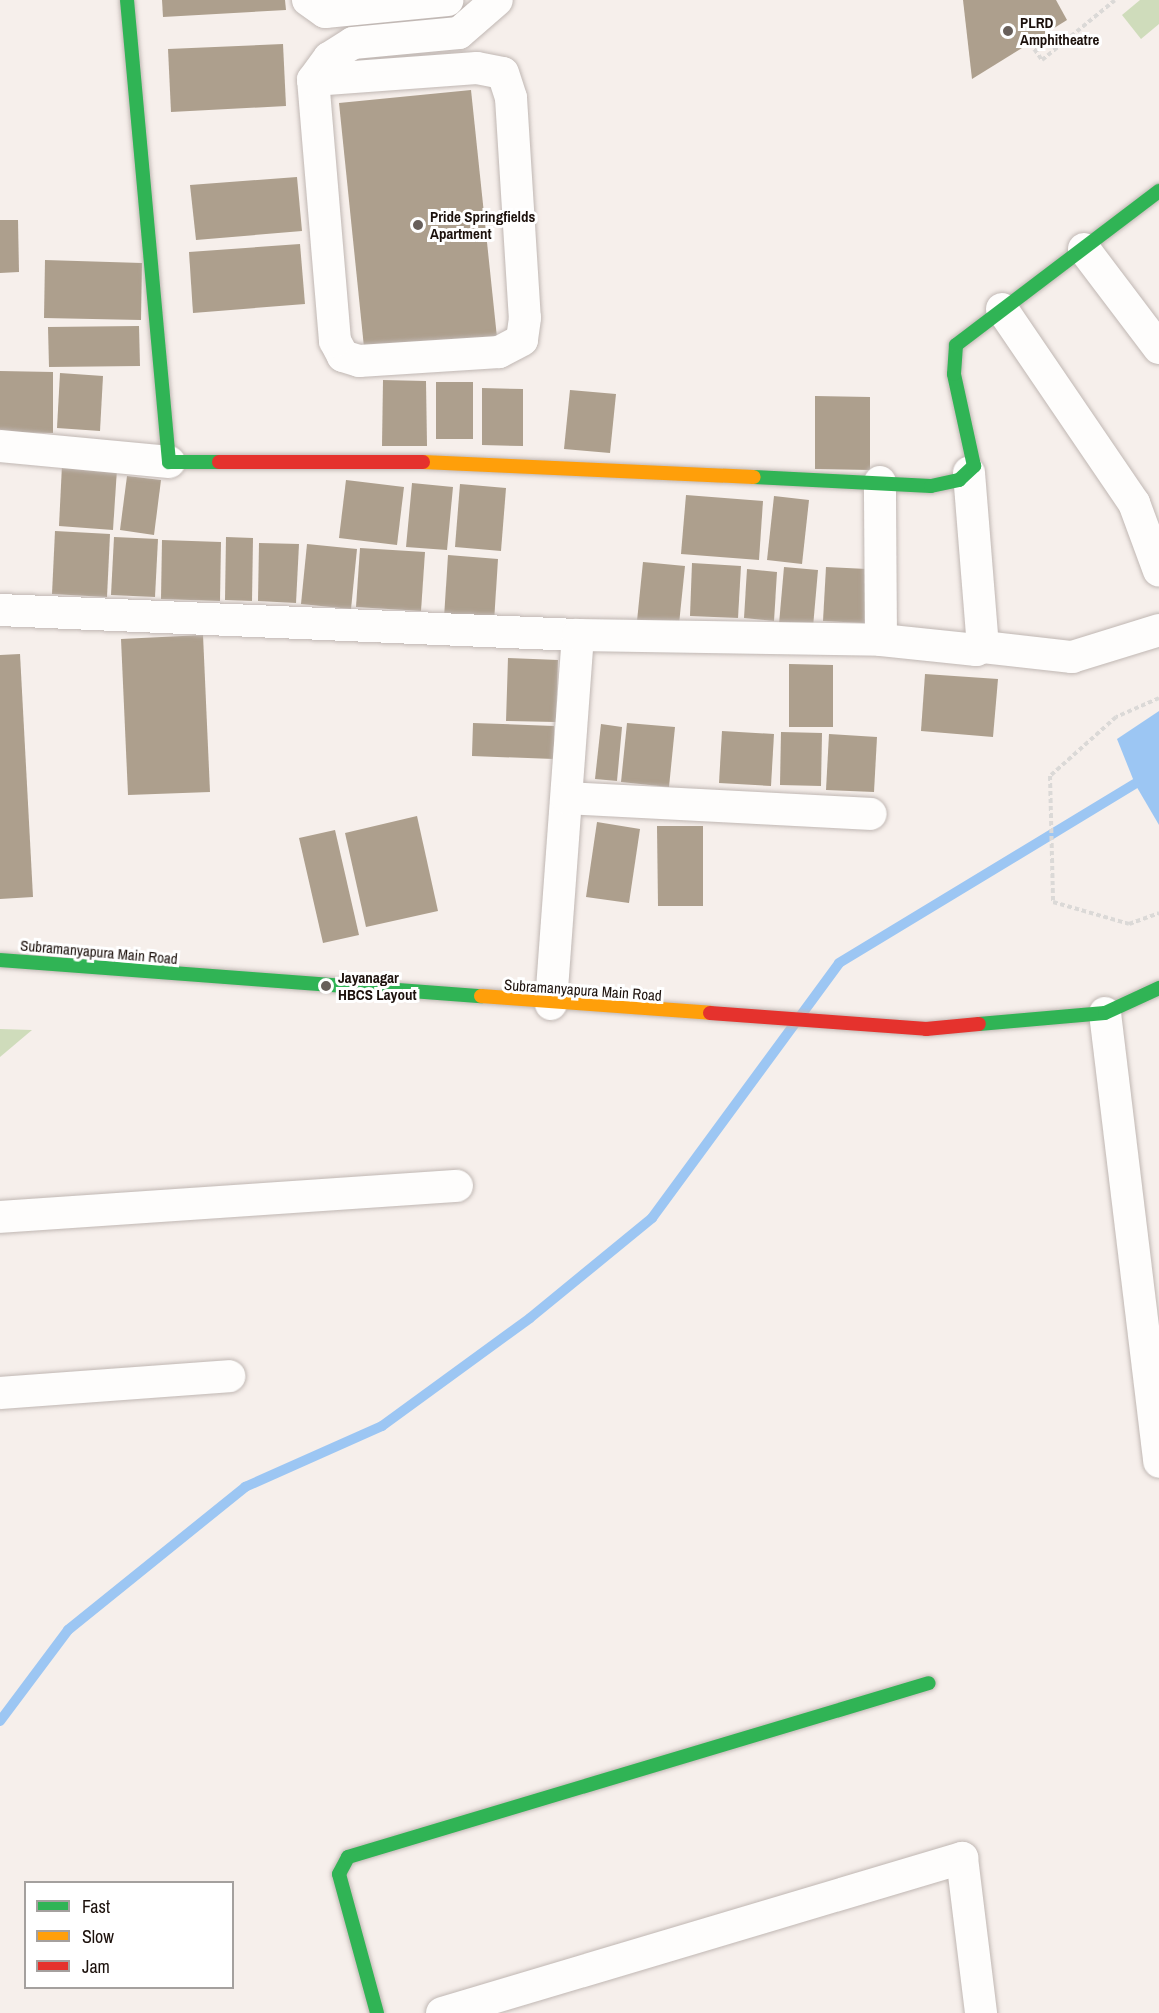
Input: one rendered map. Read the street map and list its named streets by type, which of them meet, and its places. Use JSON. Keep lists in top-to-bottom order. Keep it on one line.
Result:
{"streets":{"street":["Subramanyapura Main Road"]},"places":["PLRD Amphitheatre","Pride Springfields Apartment","Jayanagar HBCS Layout"],"legend":["Fast","Slow","Jam"]}
